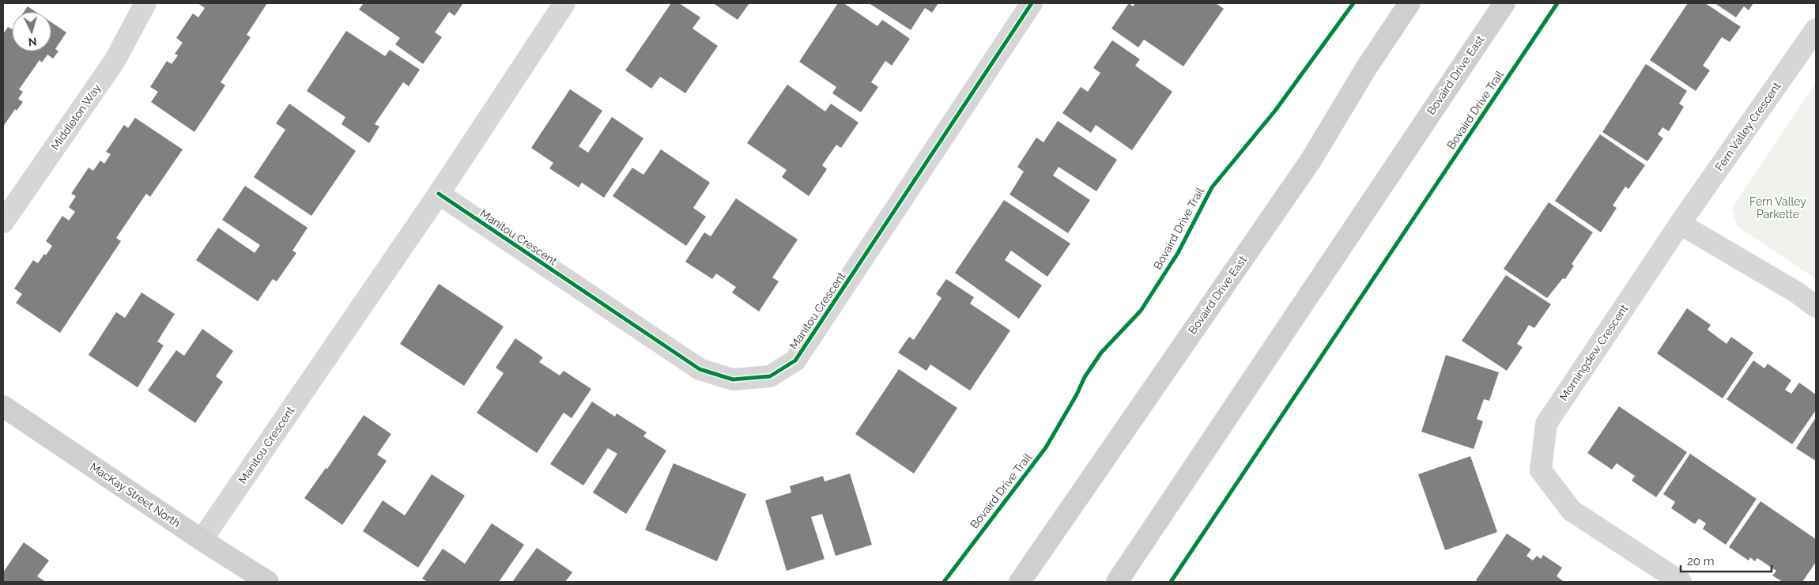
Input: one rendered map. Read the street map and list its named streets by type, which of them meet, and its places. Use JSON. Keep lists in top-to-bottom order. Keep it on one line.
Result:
{"streets":{"main road":["Bovaird Drive East","MacKay Street North"],"street":["Middleton Way","Fern Valley Crescent","Manitou Crescent","Morningdew Crescent"],"cycle path":["Bovaird Drive Trail"]},"crossings":[["Fern Valley Crescent","Morningdew Crescent"],["Manitou Crescent","MacKay Street North"]],"parks":["Fern Valley Parkette"],"scale_bar":"20 m","north":"bottom"}
